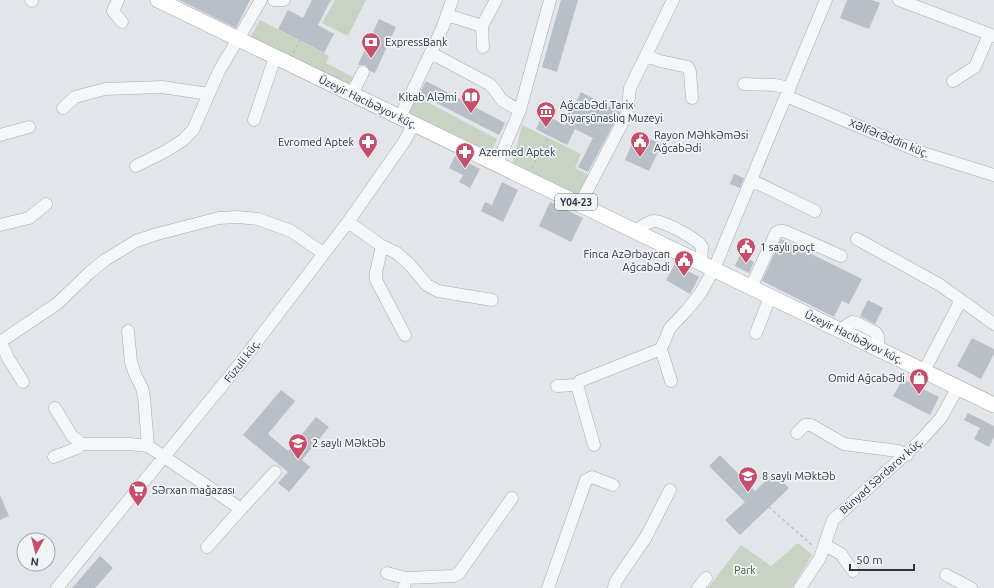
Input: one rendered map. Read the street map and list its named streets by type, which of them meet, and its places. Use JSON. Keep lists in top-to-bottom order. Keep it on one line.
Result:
{"streets":{"main road":["Üzeyir Hacıbəyov küç.","Y04-23"],"street":["Xəlfərəddin küç.","Füzuli küç.","Bünyad Sərdarov küç."]},"crossings":[["Üzeyir Hacıbəyov küç.","Füzuli küç."],["Üzeyir Hacıbəyov küç.","Bünyad Sərdarov küç."]],"parks":["Park"],"places":{"bank":["ExpressBank"],"library":["Kitab Aləmi"],"museum":["Ağcabədi Tarix Diyarşünaslıq Muzeyi"],"public building":["Rayon Məhkəməsi Ağcabədi","1 saylı poçt","Finca Azərbaycan Ağcabədi"],"pharmacy":["Evromed Aptek","Azermed Aptek"],"shop":["Omid Ağcabədi"],"school or university":["2 saylı Məktəb","8 saylı Məktəb"],"supermarket":["Sərxan mağazası"]},"scale_bar":"50 m","north":"bottom"}
